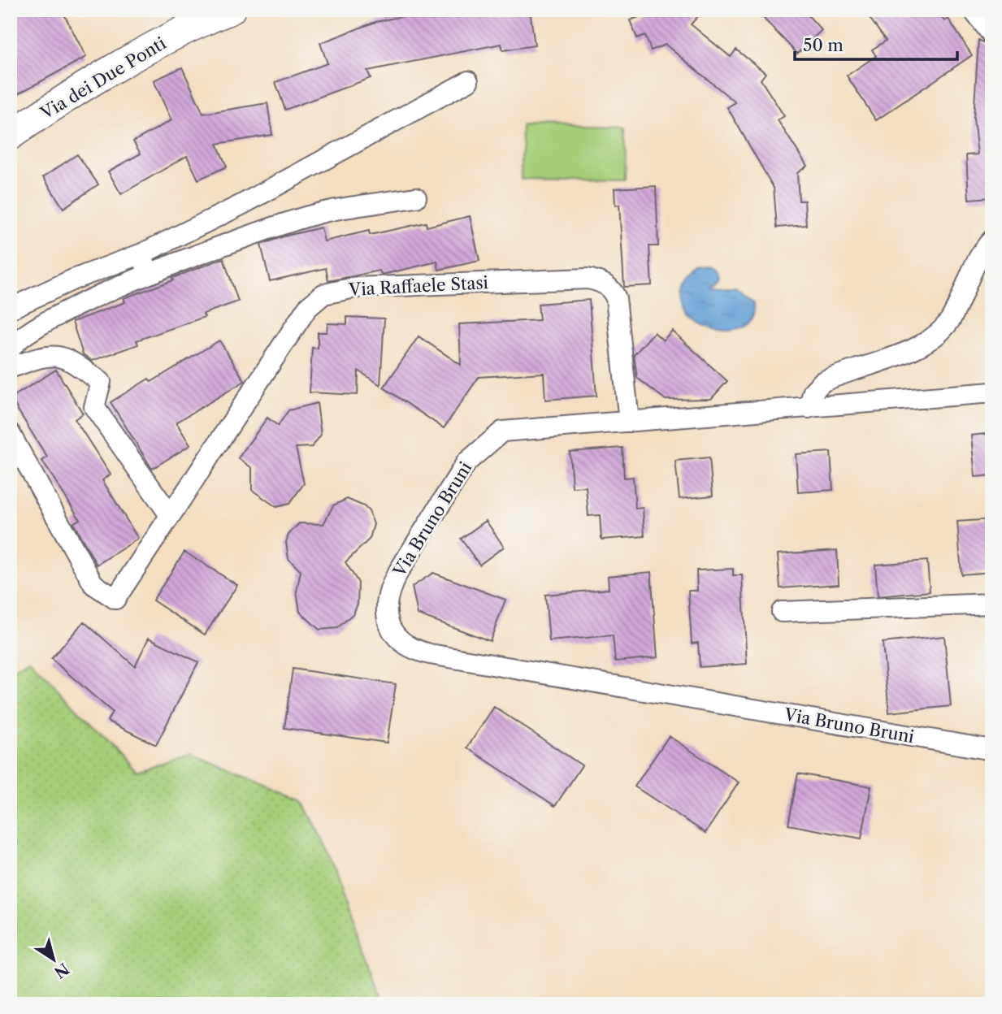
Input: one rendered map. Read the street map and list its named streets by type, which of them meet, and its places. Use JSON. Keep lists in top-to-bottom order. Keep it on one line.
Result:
{"streets":{"street":["Via dei Due Ponti","Via Raffaele Stasi","Via Bruno Bruni"]},"crossings":[["Via Raffaele Stasi","Via Bruno Bruni"]],"scale_bar":"50 m","north":"bottom right"}
